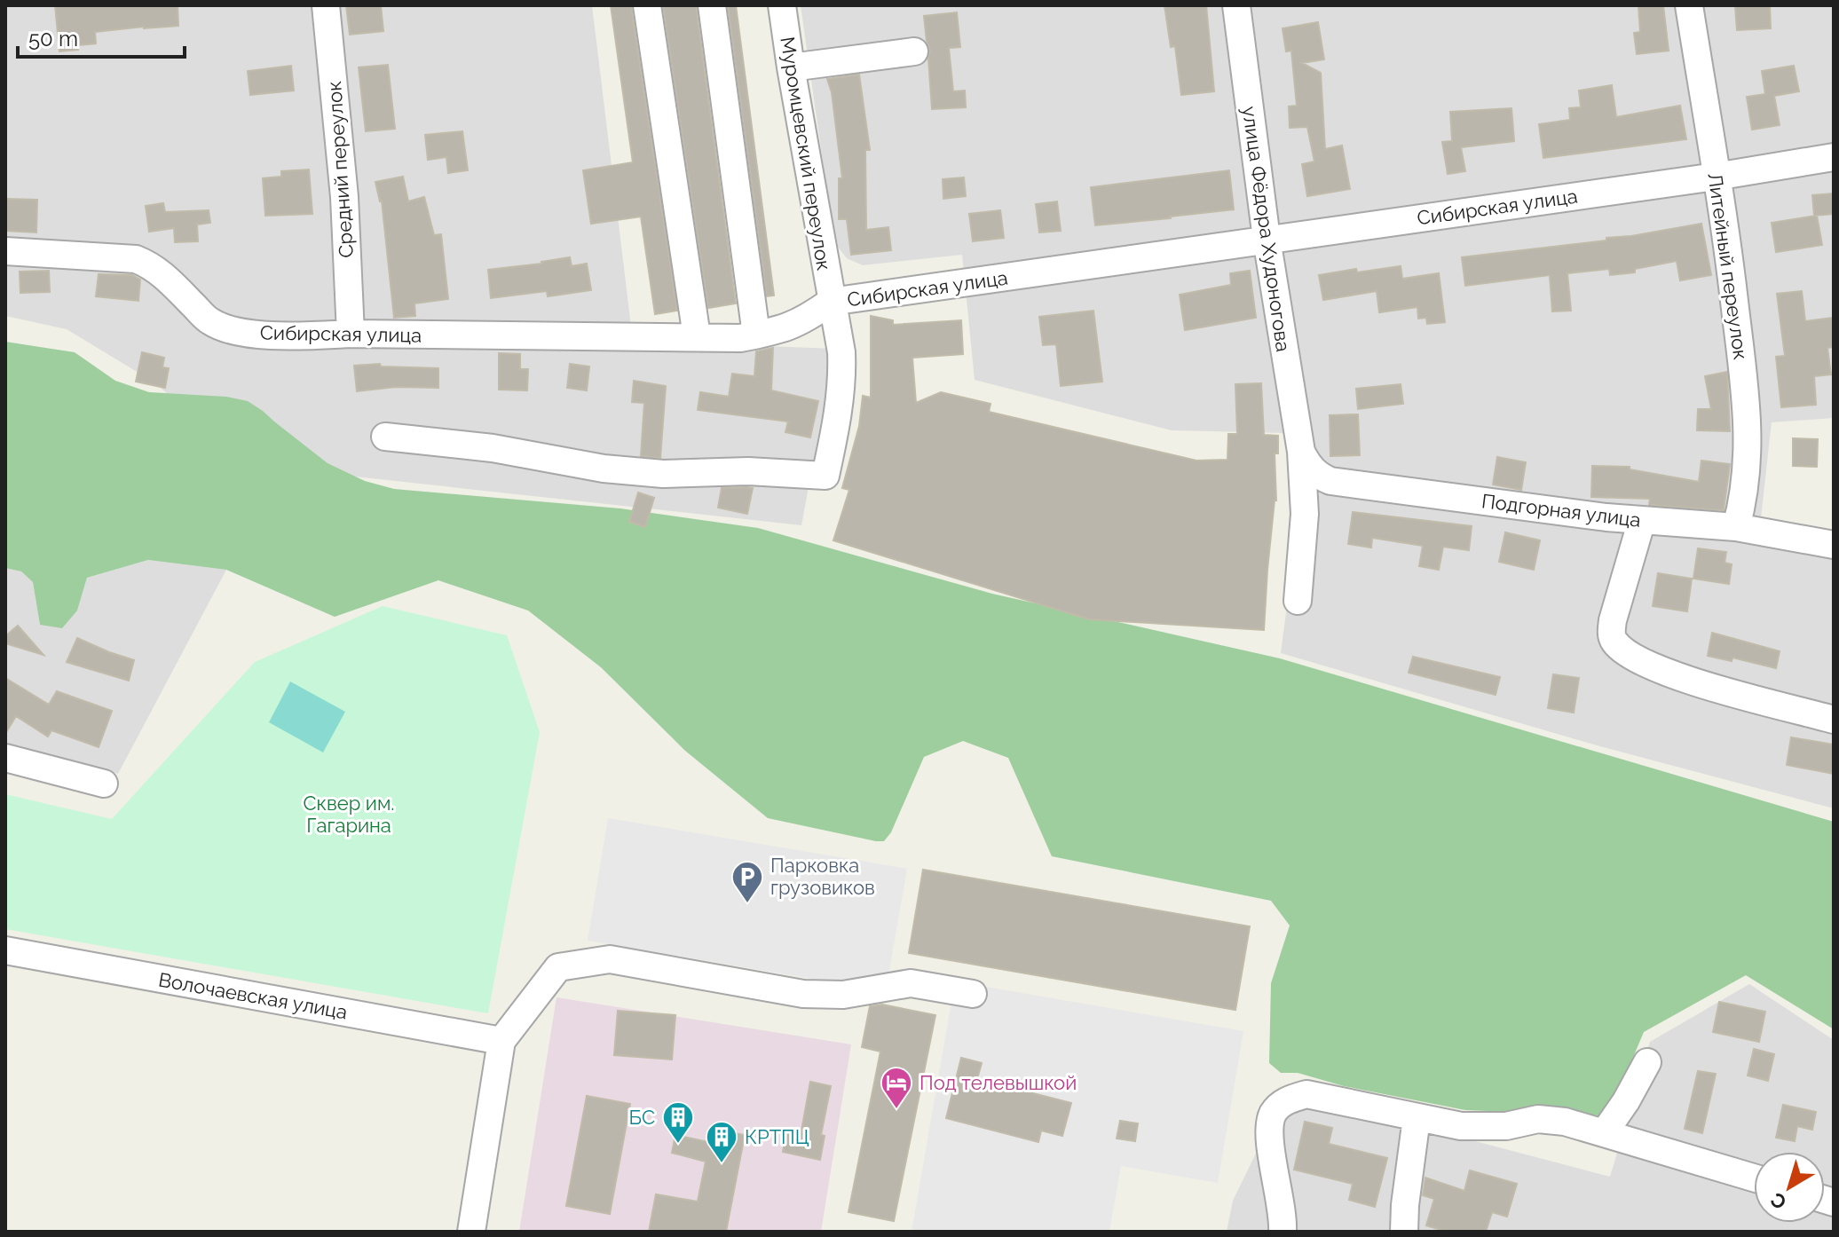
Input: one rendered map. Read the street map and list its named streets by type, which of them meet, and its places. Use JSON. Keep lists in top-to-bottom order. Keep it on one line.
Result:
{"streets":{"street":["Муромцевский переулок","Средний переулок","Сибирская улица","улица Фёдора Худоногова","Литейный переулок","Подгорная улица","Волочаевская улица"]},"crossings":[["Муромцевский переулок","Сибирская улица"],["Средний переулок","Сибирская улица"],["Сибирская улица","улица Фёдора Худоногова"],["Сибирская улица","Литейный переулок"],["улица Фёдора Худоногова","Подгорная улица"],["Литейный переулок","Подгорная улица"]],"parks":["Сквер им. Гагарина"],"places":{"parking":["Парковка грузовиков"],"hotel":["Под телевышкой"],"building":["БС","КРТПЦ"]},"scale_bar":"50 m","north":"bottom left"}
